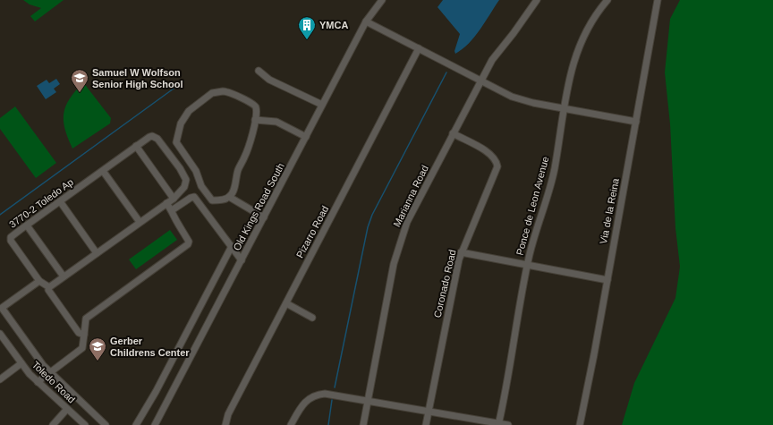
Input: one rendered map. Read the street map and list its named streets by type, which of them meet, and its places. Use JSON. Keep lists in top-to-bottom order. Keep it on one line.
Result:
{"streets":{"street":["Marianna Road","3770-2 Toledo Ap","Ponce de Leon Avenue","Old Kings Road South","Via de la Reina","Pizarro Road","Coronado Road","Toledo Road"]},"crossings":[["Marianna Road","Coronado Road"]],"places":{"building":["YMCA"],"school or university":["Samuel W Wolfson Senior High School","Gerber Childrens Center"]}}
